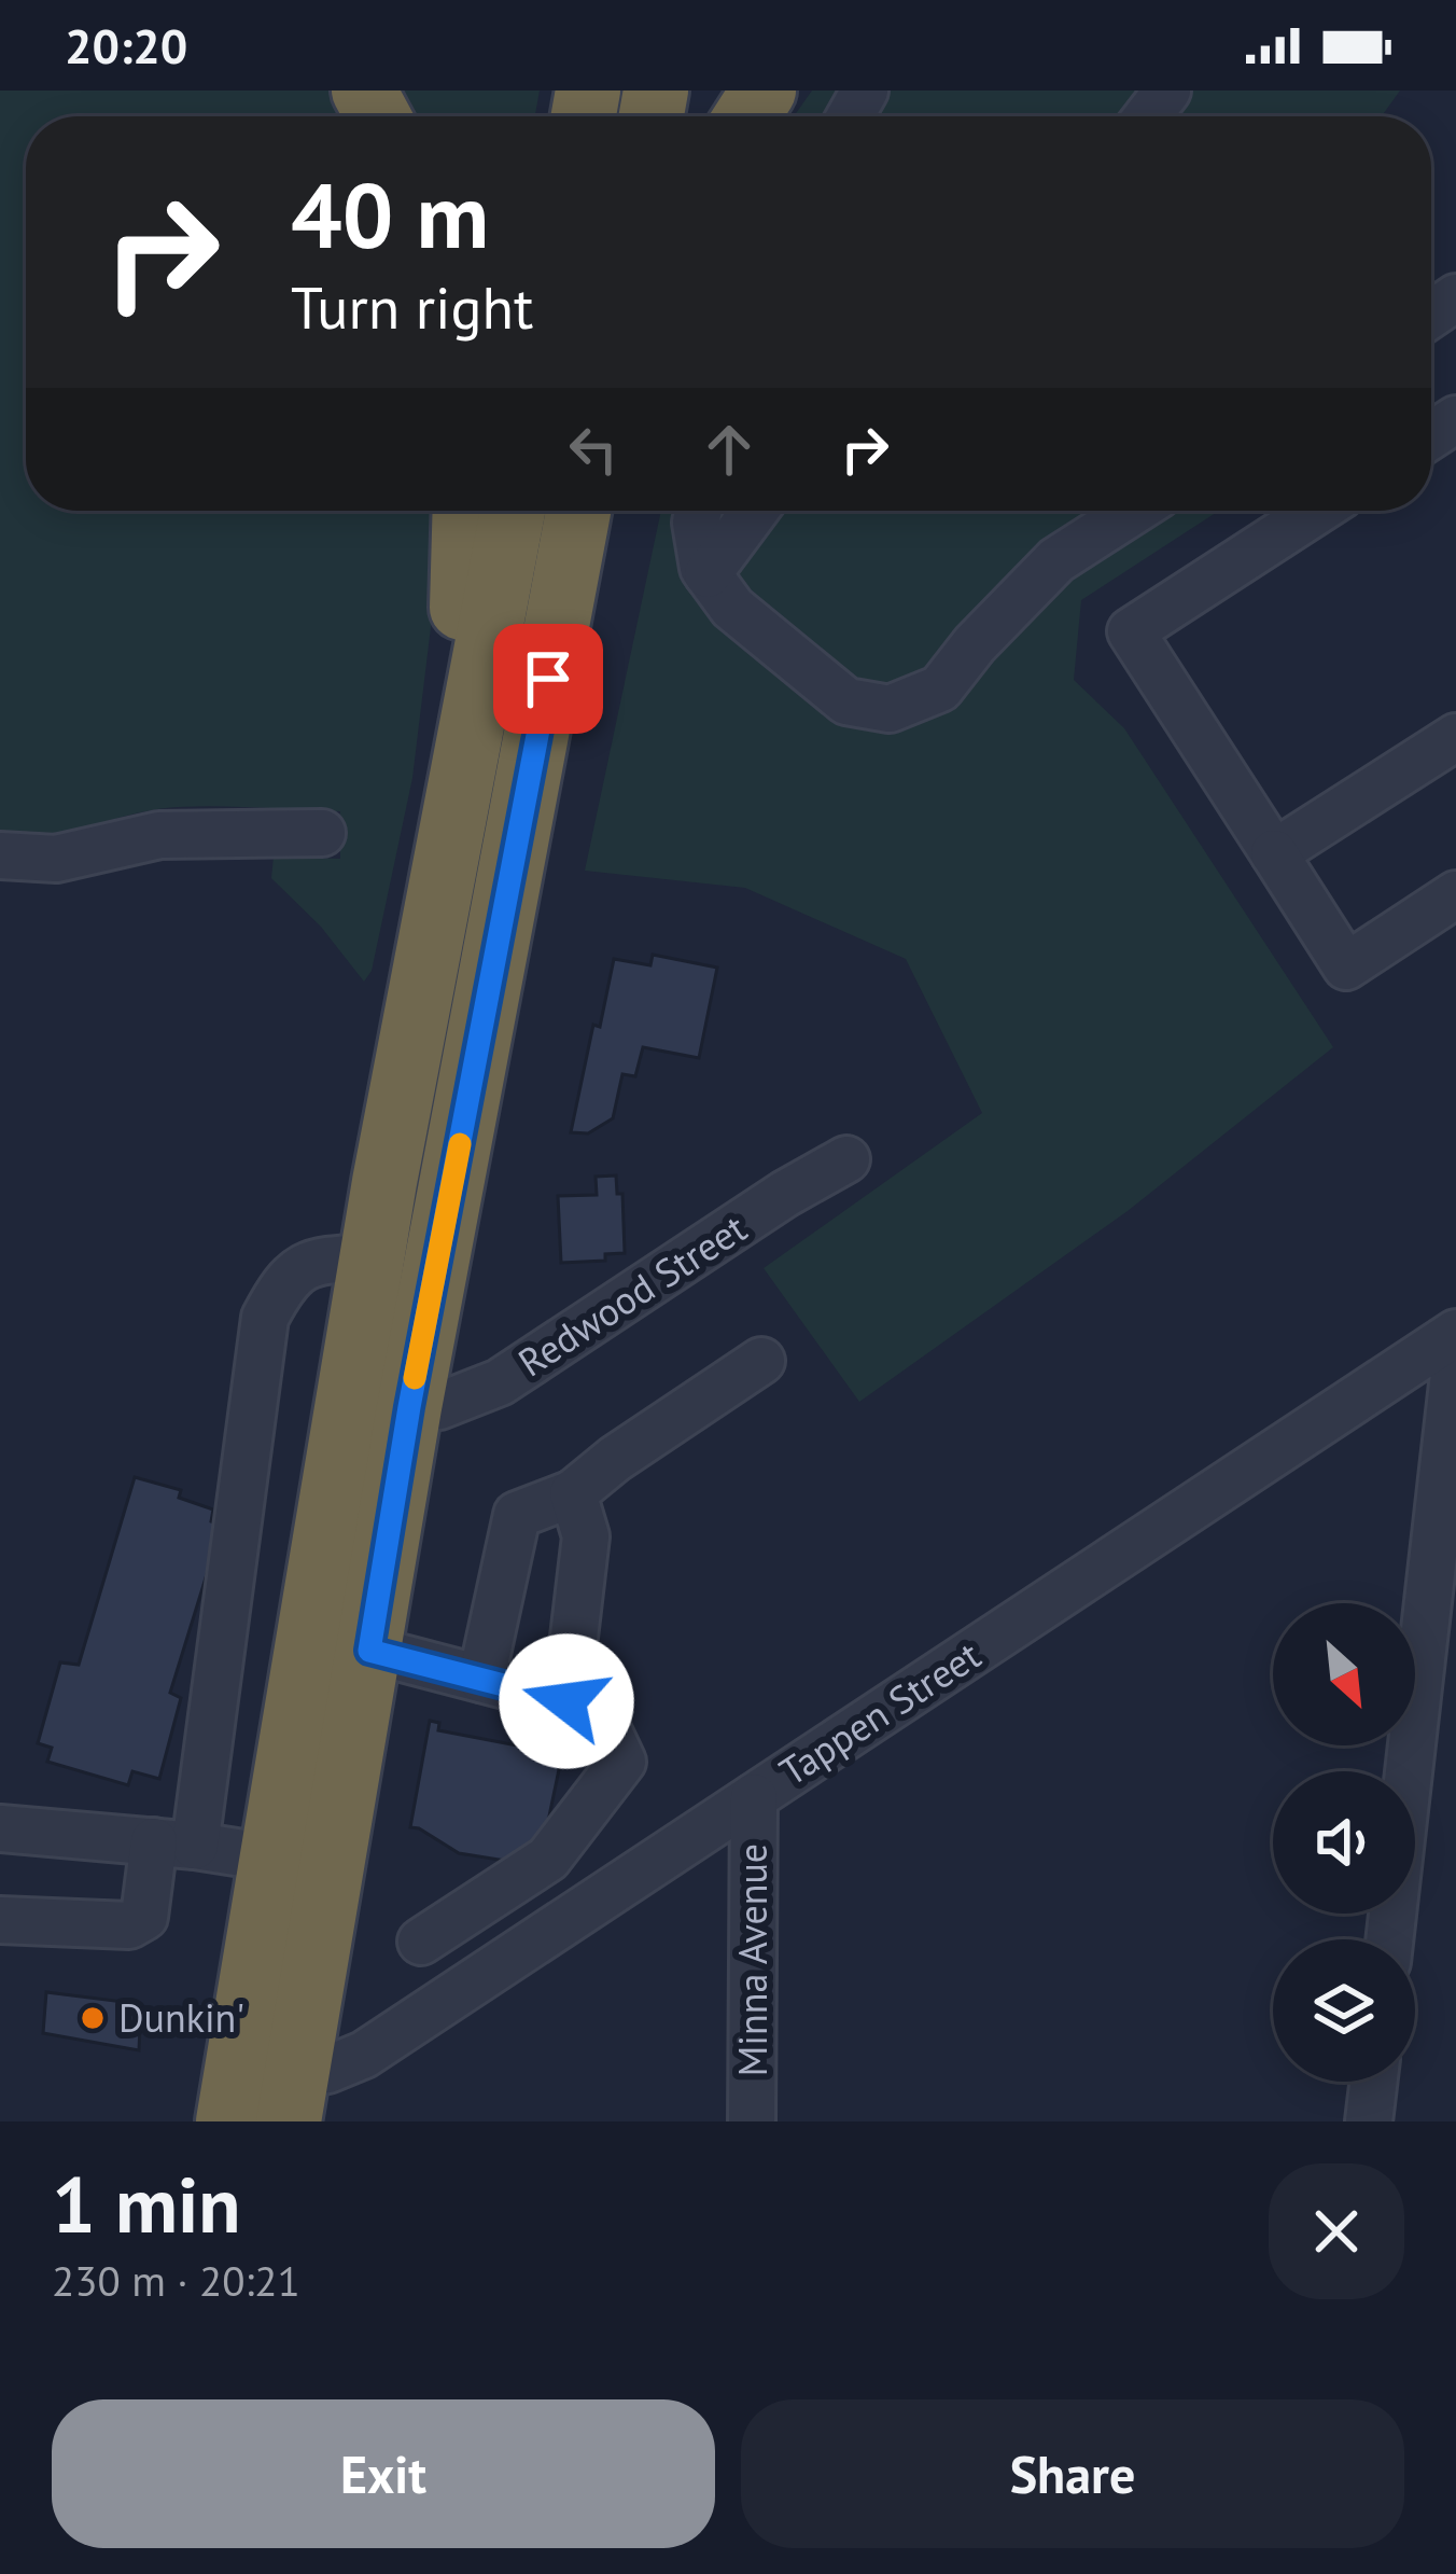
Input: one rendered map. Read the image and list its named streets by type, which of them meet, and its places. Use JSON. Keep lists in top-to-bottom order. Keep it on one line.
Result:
{"streets":{"street":["Redwood Street","Tappen Street","Minna Avenue"]},"crossings":[["Tappen Street","Minna Avenue"]],"places":["Dunkin'"],"north":"bottom right","page":{"status":"20:20","turn":["40 m","Turn right"],"heading":["1 min","230 m · 20:21"],"buttons":["Exit","Share"]}}
